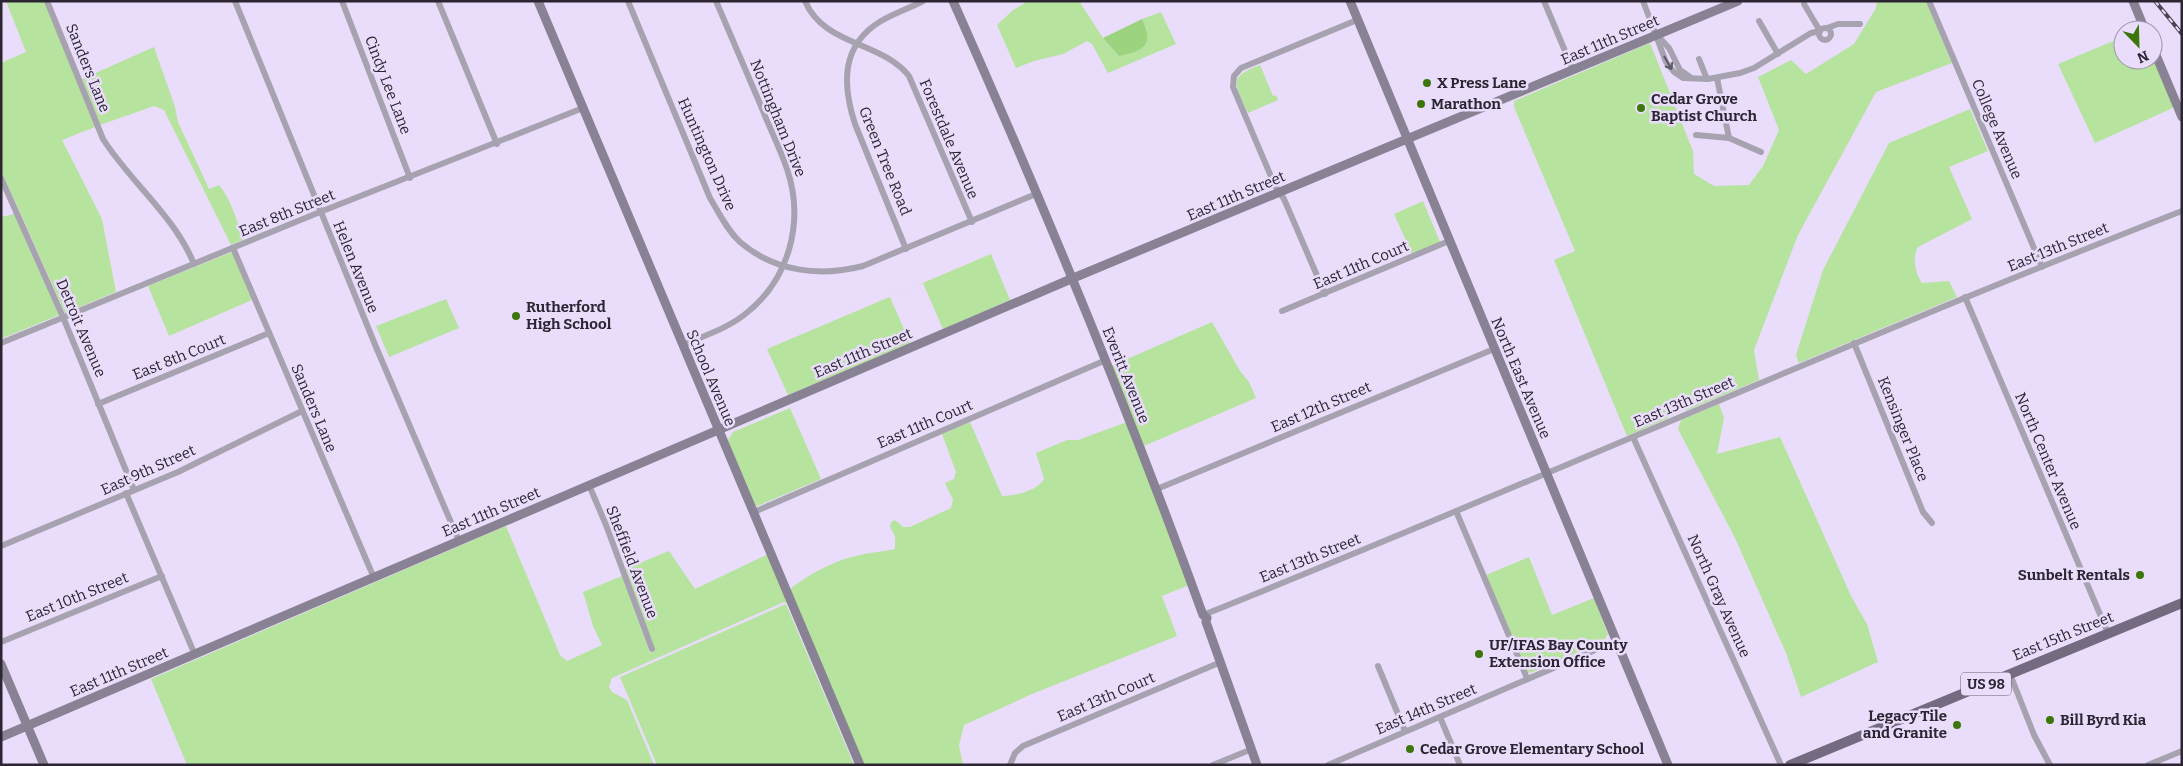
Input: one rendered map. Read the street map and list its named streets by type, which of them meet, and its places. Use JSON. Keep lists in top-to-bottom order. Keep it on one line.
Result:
{"streets":{"main road":["East 11th Street","Everitt Avenue","School Avenue","North East Avenue","East 15th Street","US 98"],"street":["Sanders Lane","Cindy Lee Lane","Nottingham Drive","College Avenue","Forestdale Avenue","Huntington Drive","Green Tree Road","East 8th Street","East 13th Street","East 11th Court","Helen Avenue","Detroit Avenue","East 8th Court","East 12th Street","Kensinger Place","North Center Avenue","East 9th Street","Sheffield Avenue","North Gray Avenue","East 10th Street","East 13th Court","East 14th Street"]},"crossings":[["East 11th Street","Sanders Lane"],["East 11th Street","Helen Avenue"],["East 11th Street","Everitt Avenue"],["East 11th Street","School Avenue"],["East 11th Street","North East Avenue"],["East 11th Street","Sheffield Avenue"],["Sanders Lane","East 8th Street"],["Sanders Lane","East 8th Court"],["Sanders Lane","East 9th Street"],["Cindy Lee Lane","East 8th Street"],["Nottingham Drive","Huntington Drive"],["Nottingham Drive","School Avenue"],["College Avenue","East 13th Street"],["Forestdale Avenue","Huntington Drive"],["Forestdale Avenue","Green Tree Road"],["Huntington Drive","Green Tree Road"],["Huntington Drive","Everitt Avenue"],["East 8th Street","Helen Avenue"],["East 8th Street","Detroit Avenue"],["East 8th Street","School Avenue"],["East 13th Street","Everitt Avenue"],["East 13th Street","North East Avenue"],["East 13th Street","Kensinger Place"],["East 13th Street","North Center Avenue"],["East 13th Street","North Gray Avenue"],["East 11th Court","Everitt Avenue"],["East 11th Court","School Avenue"],["East 11th Court","North East Avenue"],["Detroit Avenue","East 8th Court"],["Detroit Avenue","East 9th Street"],["Everitt Avenue","East 12th Street"],["Everitt Avenue","East 13th Court"],["North East Avenue","East 12th Street"],["North East Avenue","East 14th Street"],["North Center Avenue","East 15th Street"]],"places":["X Press Lane","Marathon","Cedar Grove Baptist Church","Rutherford High School","Sunbelt Rentals","UF/IFAS Bay County Extension Office","Bill Byrd Kia","Legacy Tile and Granite","Cedar Grove Elementary School"],"north":"bottom right"}
